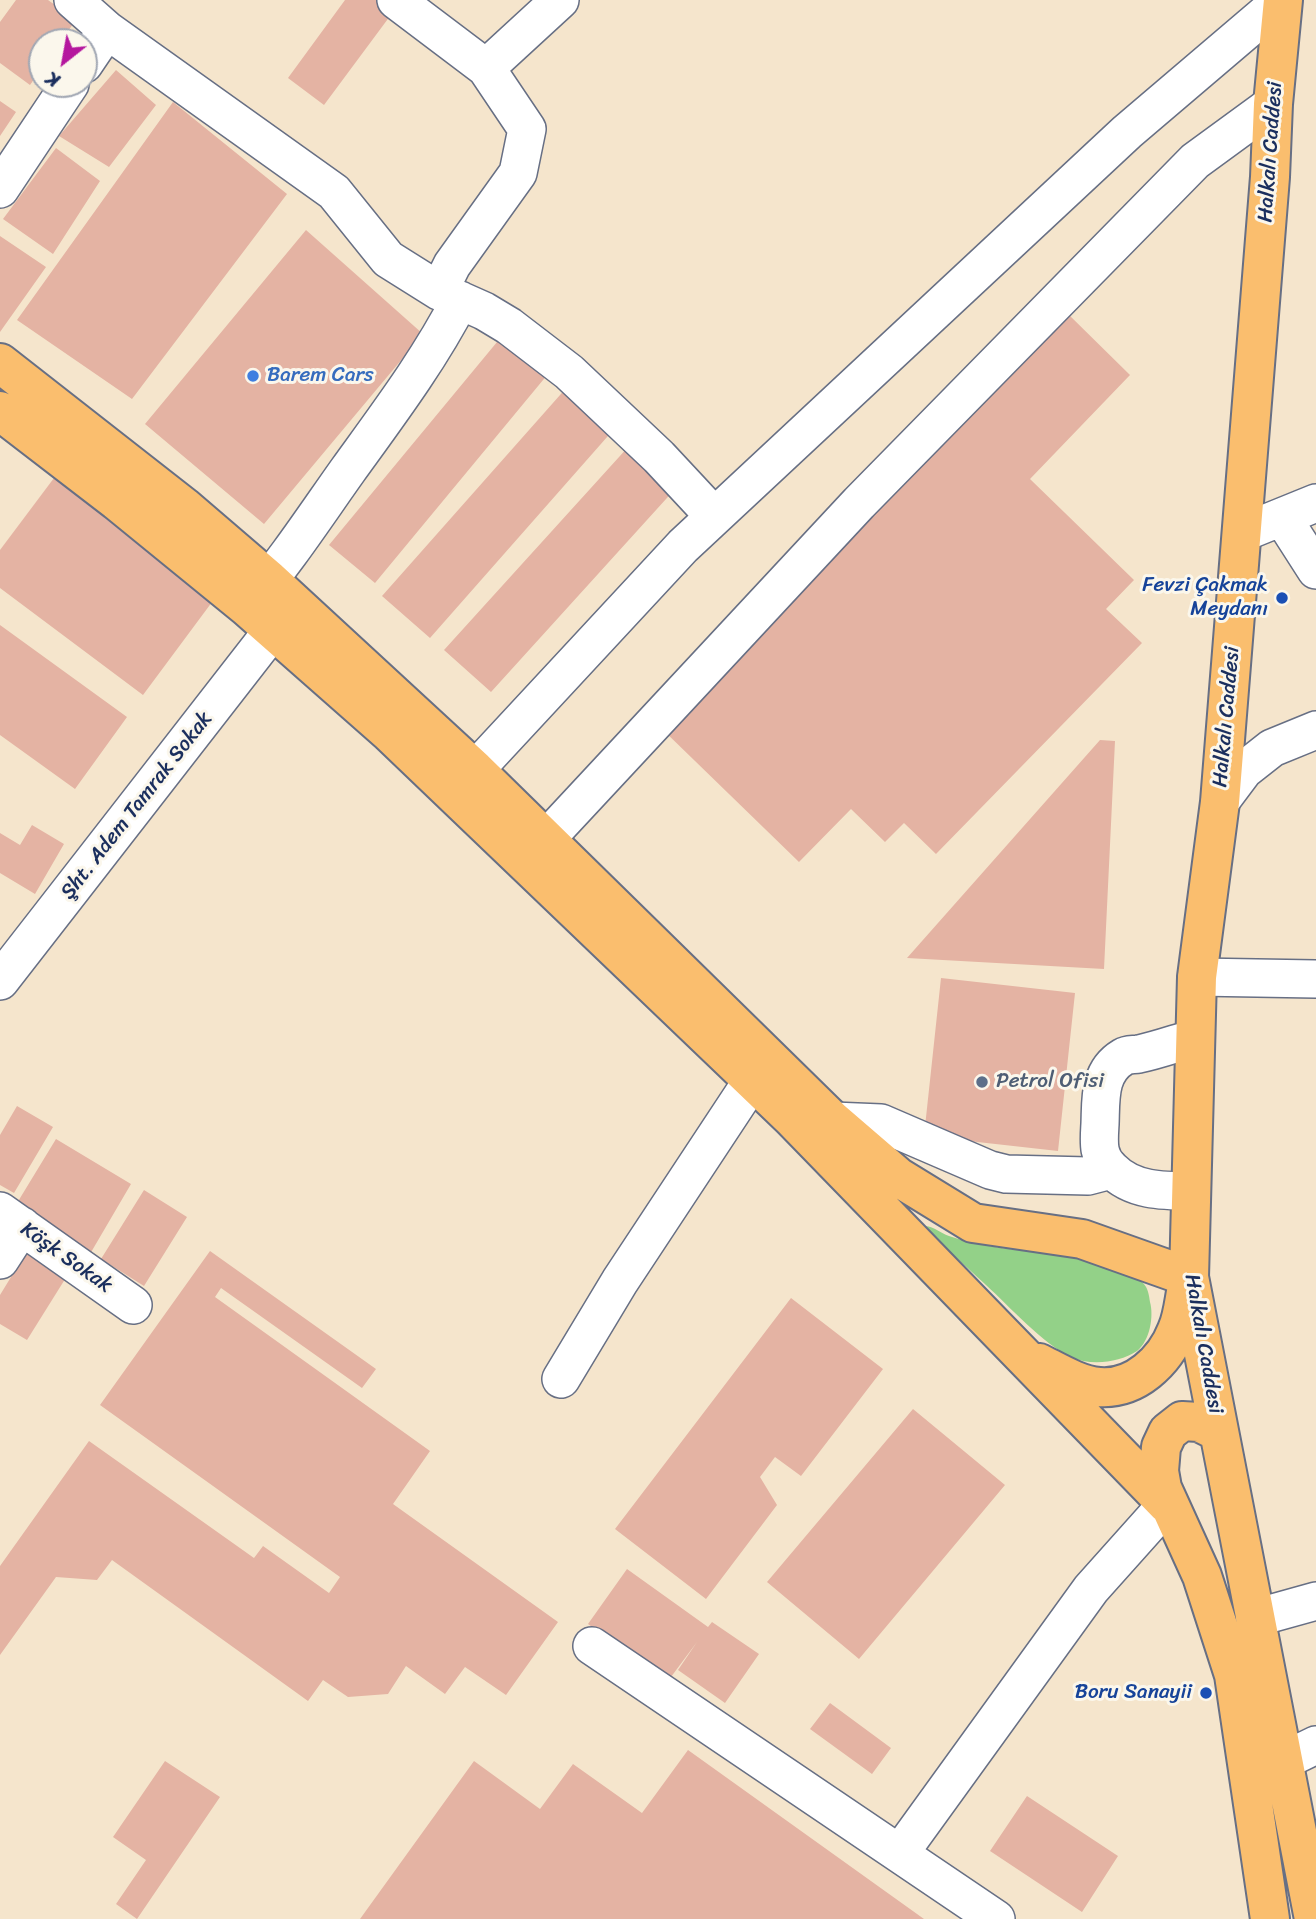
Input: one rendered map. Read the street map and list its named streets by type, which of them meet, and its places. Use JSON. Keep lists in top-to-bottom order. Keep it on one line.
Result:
{"streets":{"main road":["Halkalı Caddesi"],"street":["Şht. Adem Tamrak Sokak","Köşk Sokak"]},"places":["Barem Cars","Fevzi Çakmak Meydanı","Petrol Ofisi","Boru Sanayii"],"north":"bottom left"}
